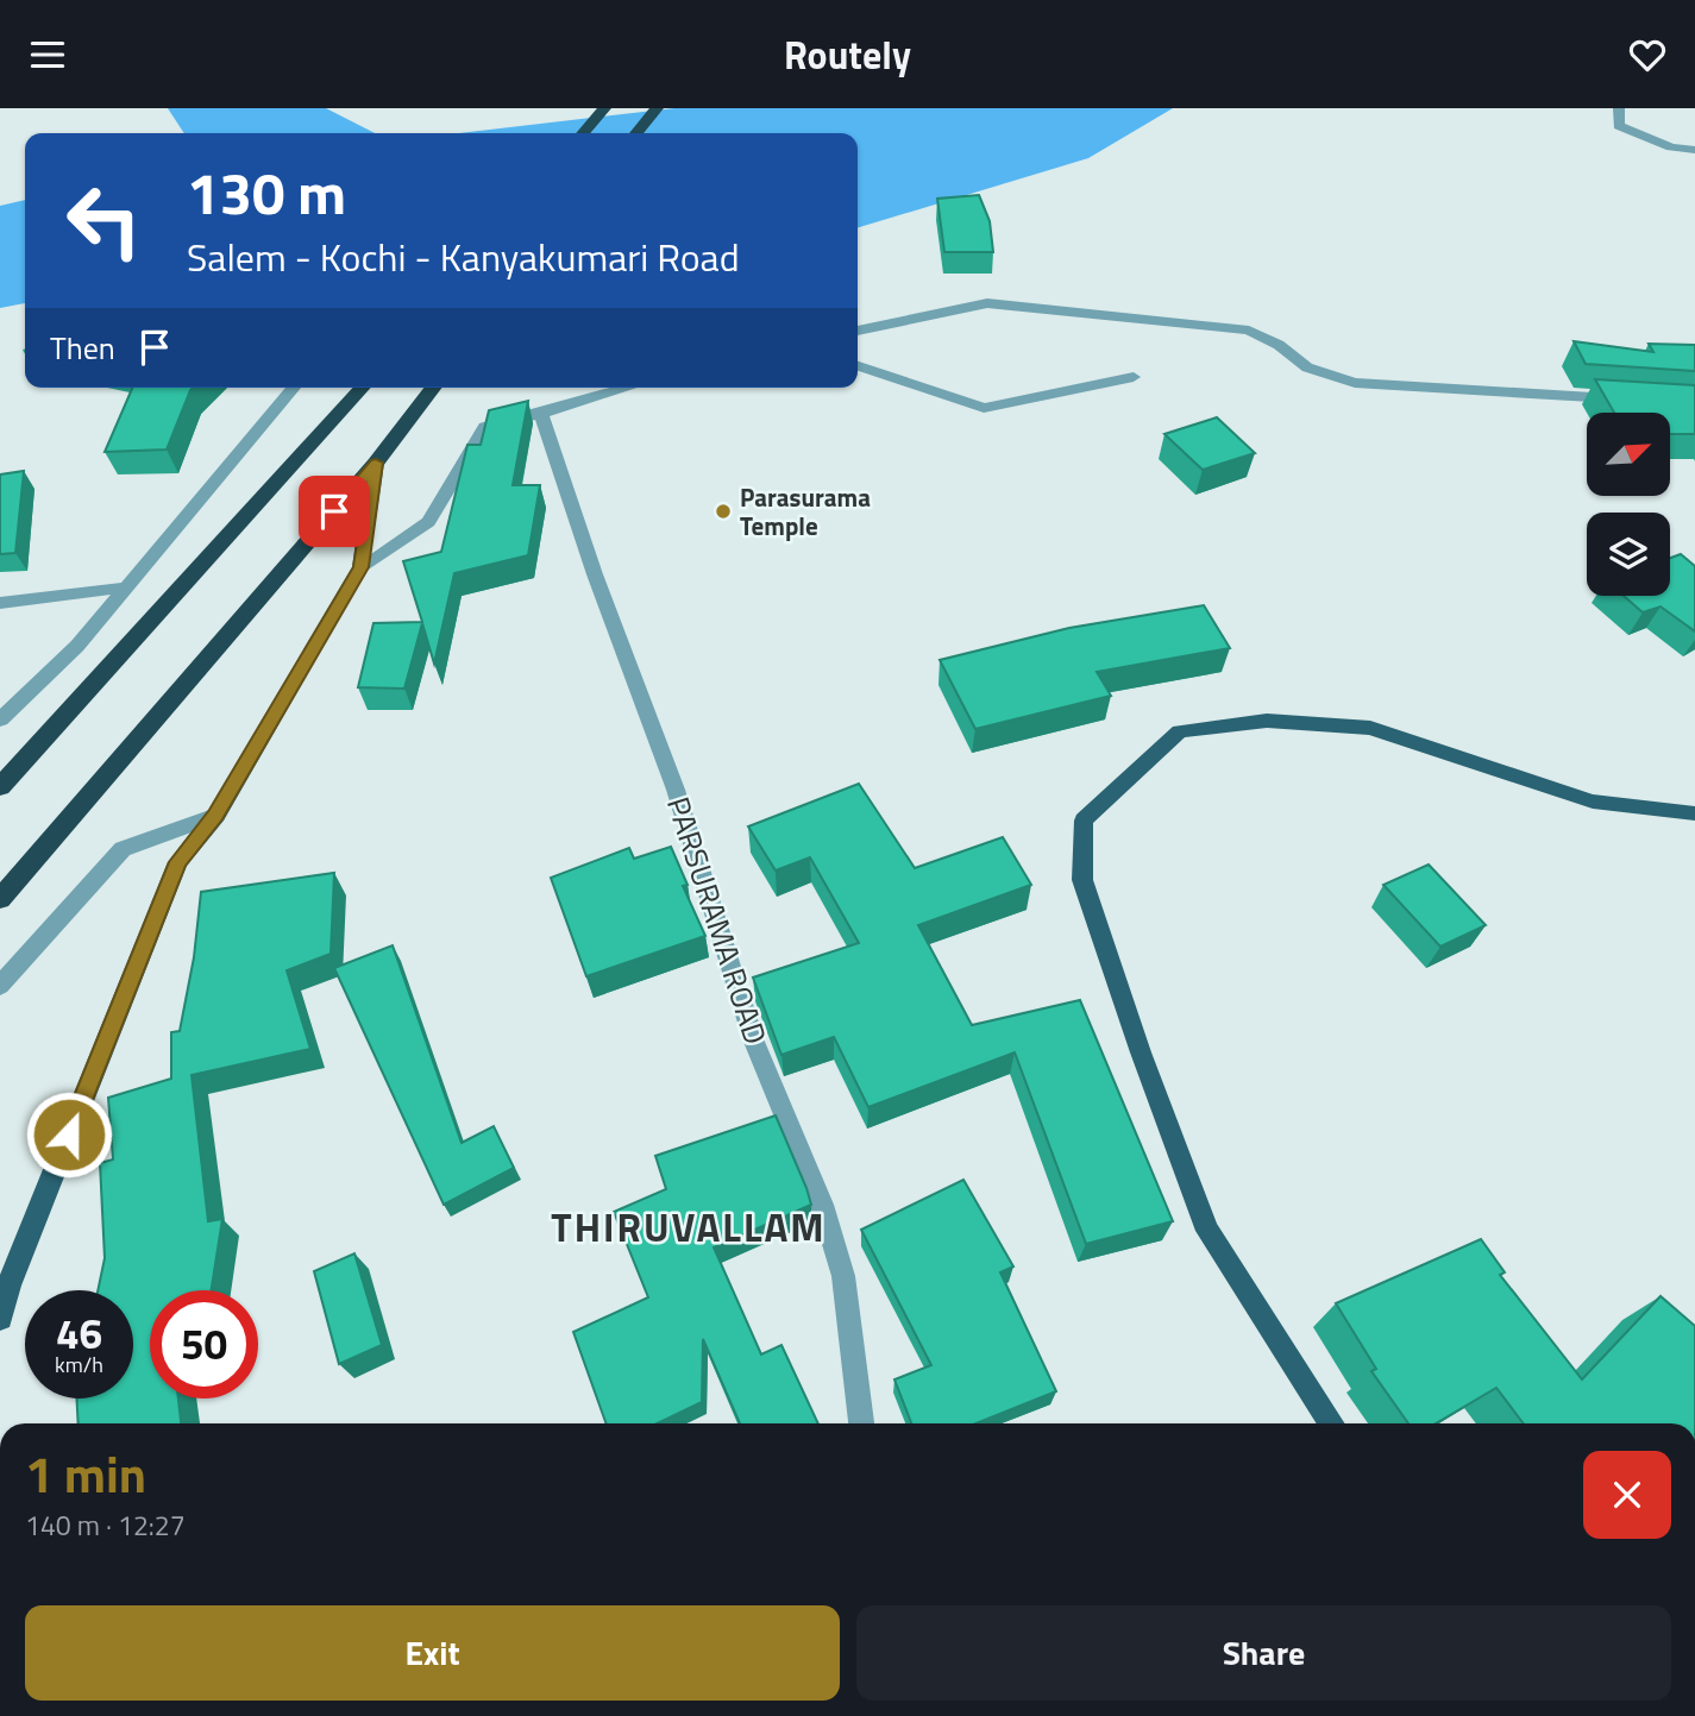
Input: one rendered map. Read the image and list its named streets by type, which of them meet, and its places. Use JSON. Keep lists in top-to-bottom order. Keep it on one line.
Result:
{"streets":{"street":["PARSURAMA ROAD"]},"districts":["THIRUVALLAM"],"places":["Parasurama Temple"],"north":"top right","page":{"header":"Routely","turn":["130 m","Salem - Kochi - Kanyakumari Road"],"then":"Then","speed":"46 km/h","limit":"50","heading":["1 min","140 m · 12:27"],"buttons":["Exit","Share"]}}
